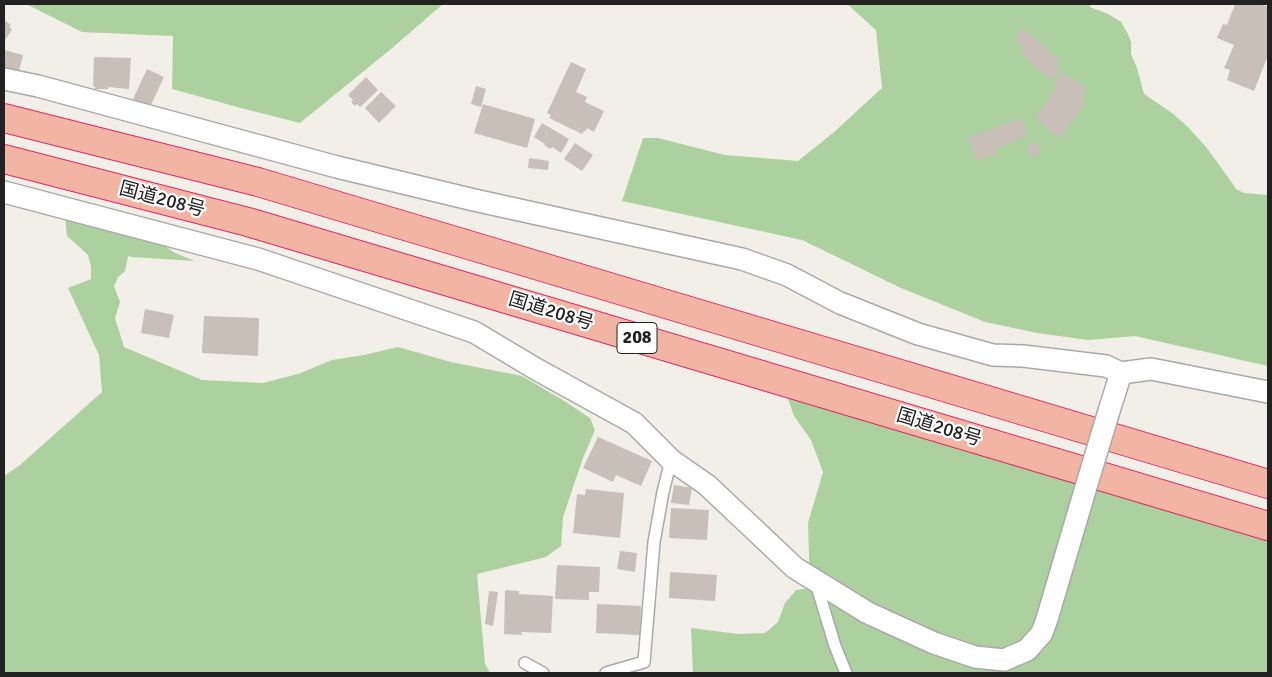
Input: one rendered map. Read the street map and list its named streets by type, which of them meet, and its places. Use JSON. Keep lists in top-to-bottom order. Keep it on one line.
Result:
{"streets":{"highway":["国道208号","208"]}}
